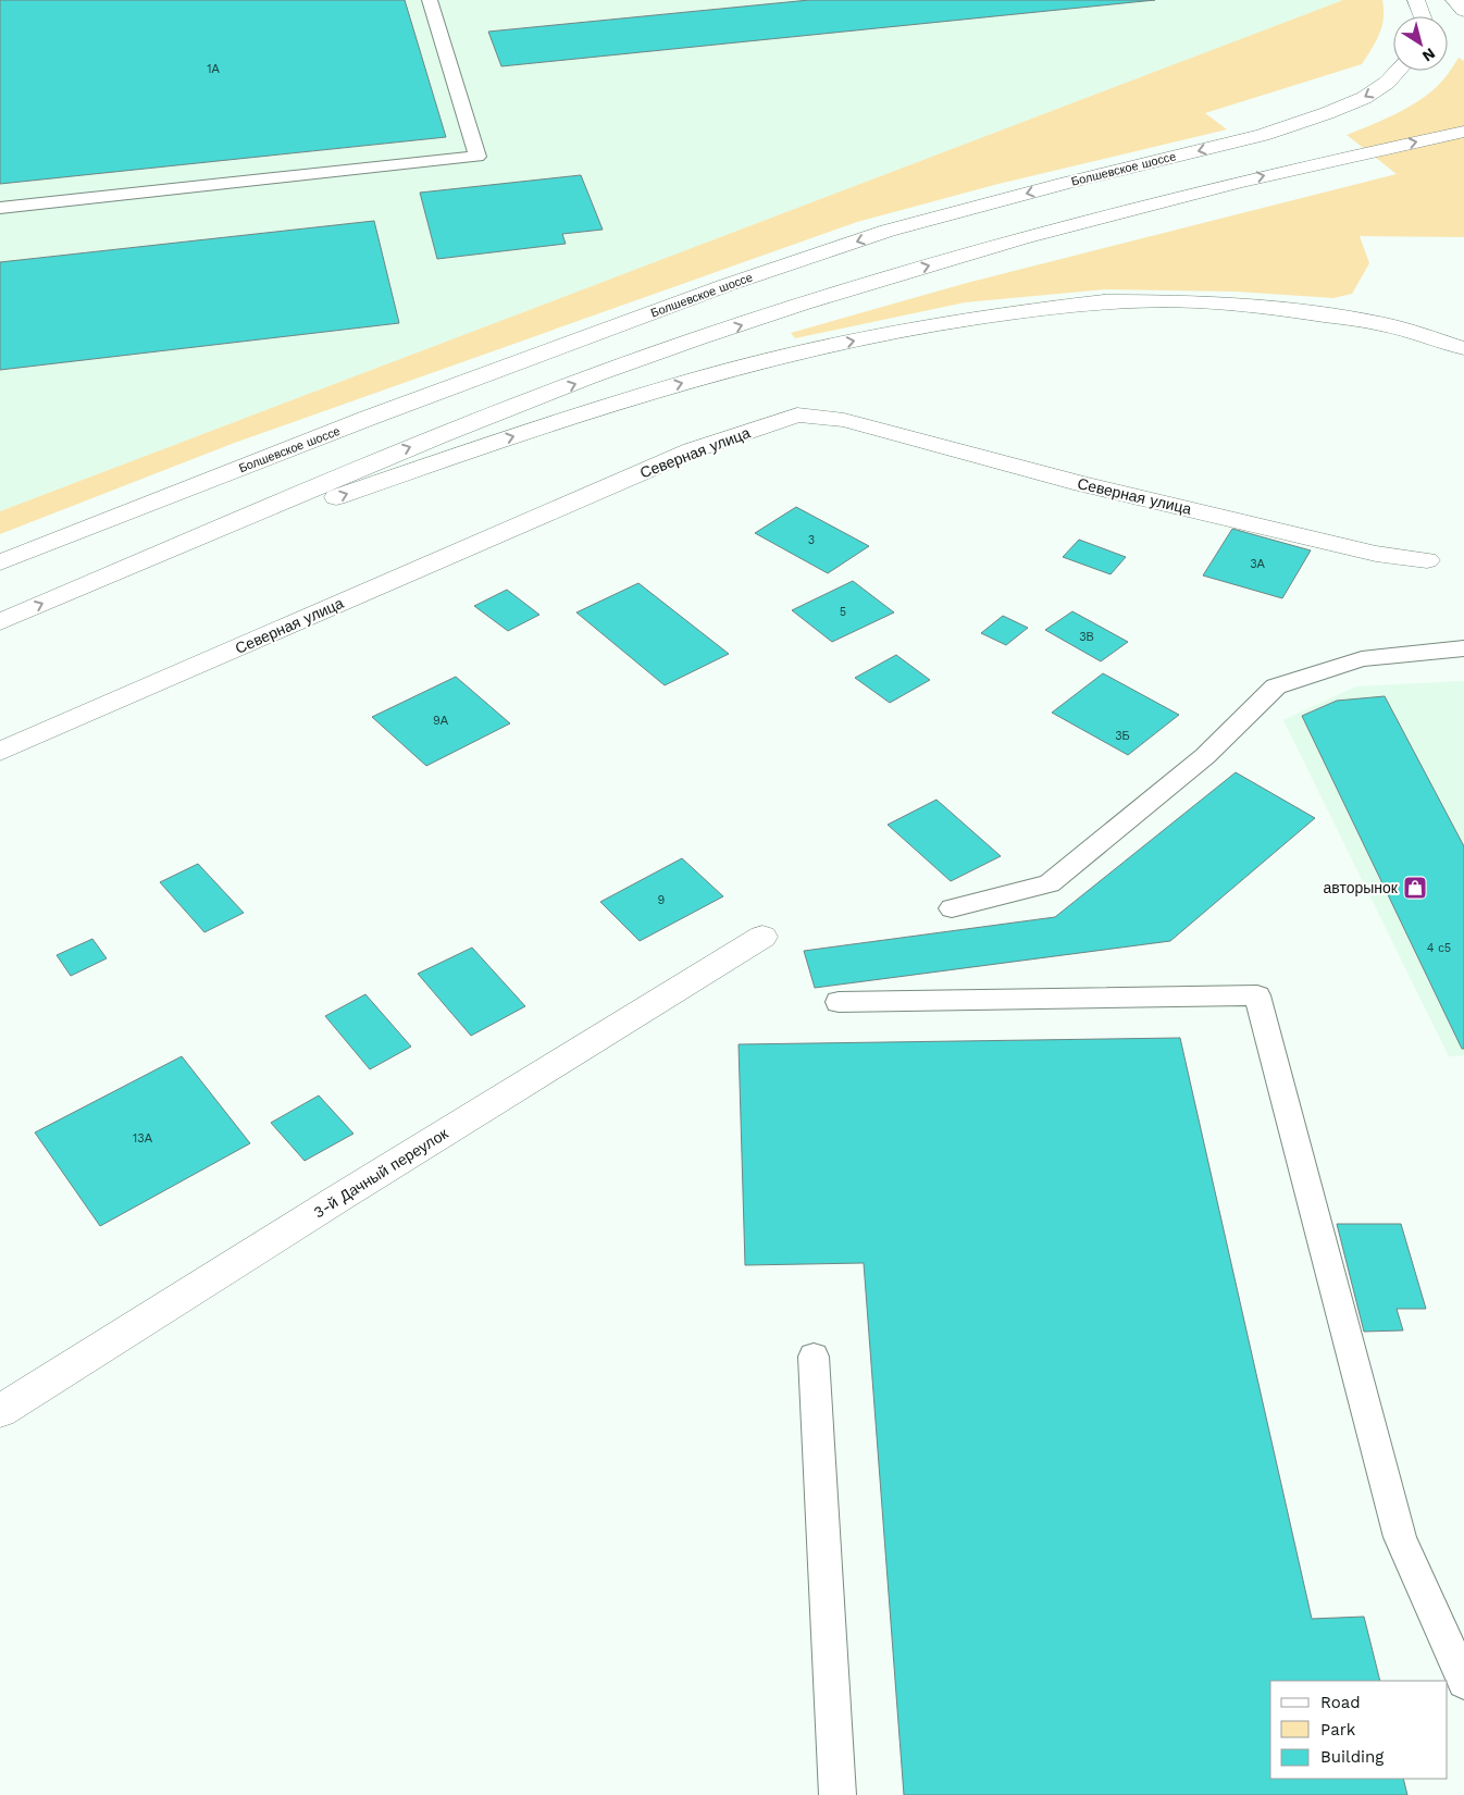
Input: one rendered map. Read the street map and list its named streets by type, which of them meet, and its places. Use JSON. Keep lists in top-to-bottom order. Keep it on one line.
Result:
{"streets":{"main road":["Болшевское шоссе","Северная улица","3-й Дачный переулок"]},"places":{"shop":["авторынок"]},"house_numbers":["1А","3","3А","5","3В","9А","3Б","9","4 с5","13А"],"legend":["Road","Park","Building"],"north":"bottom right"}
